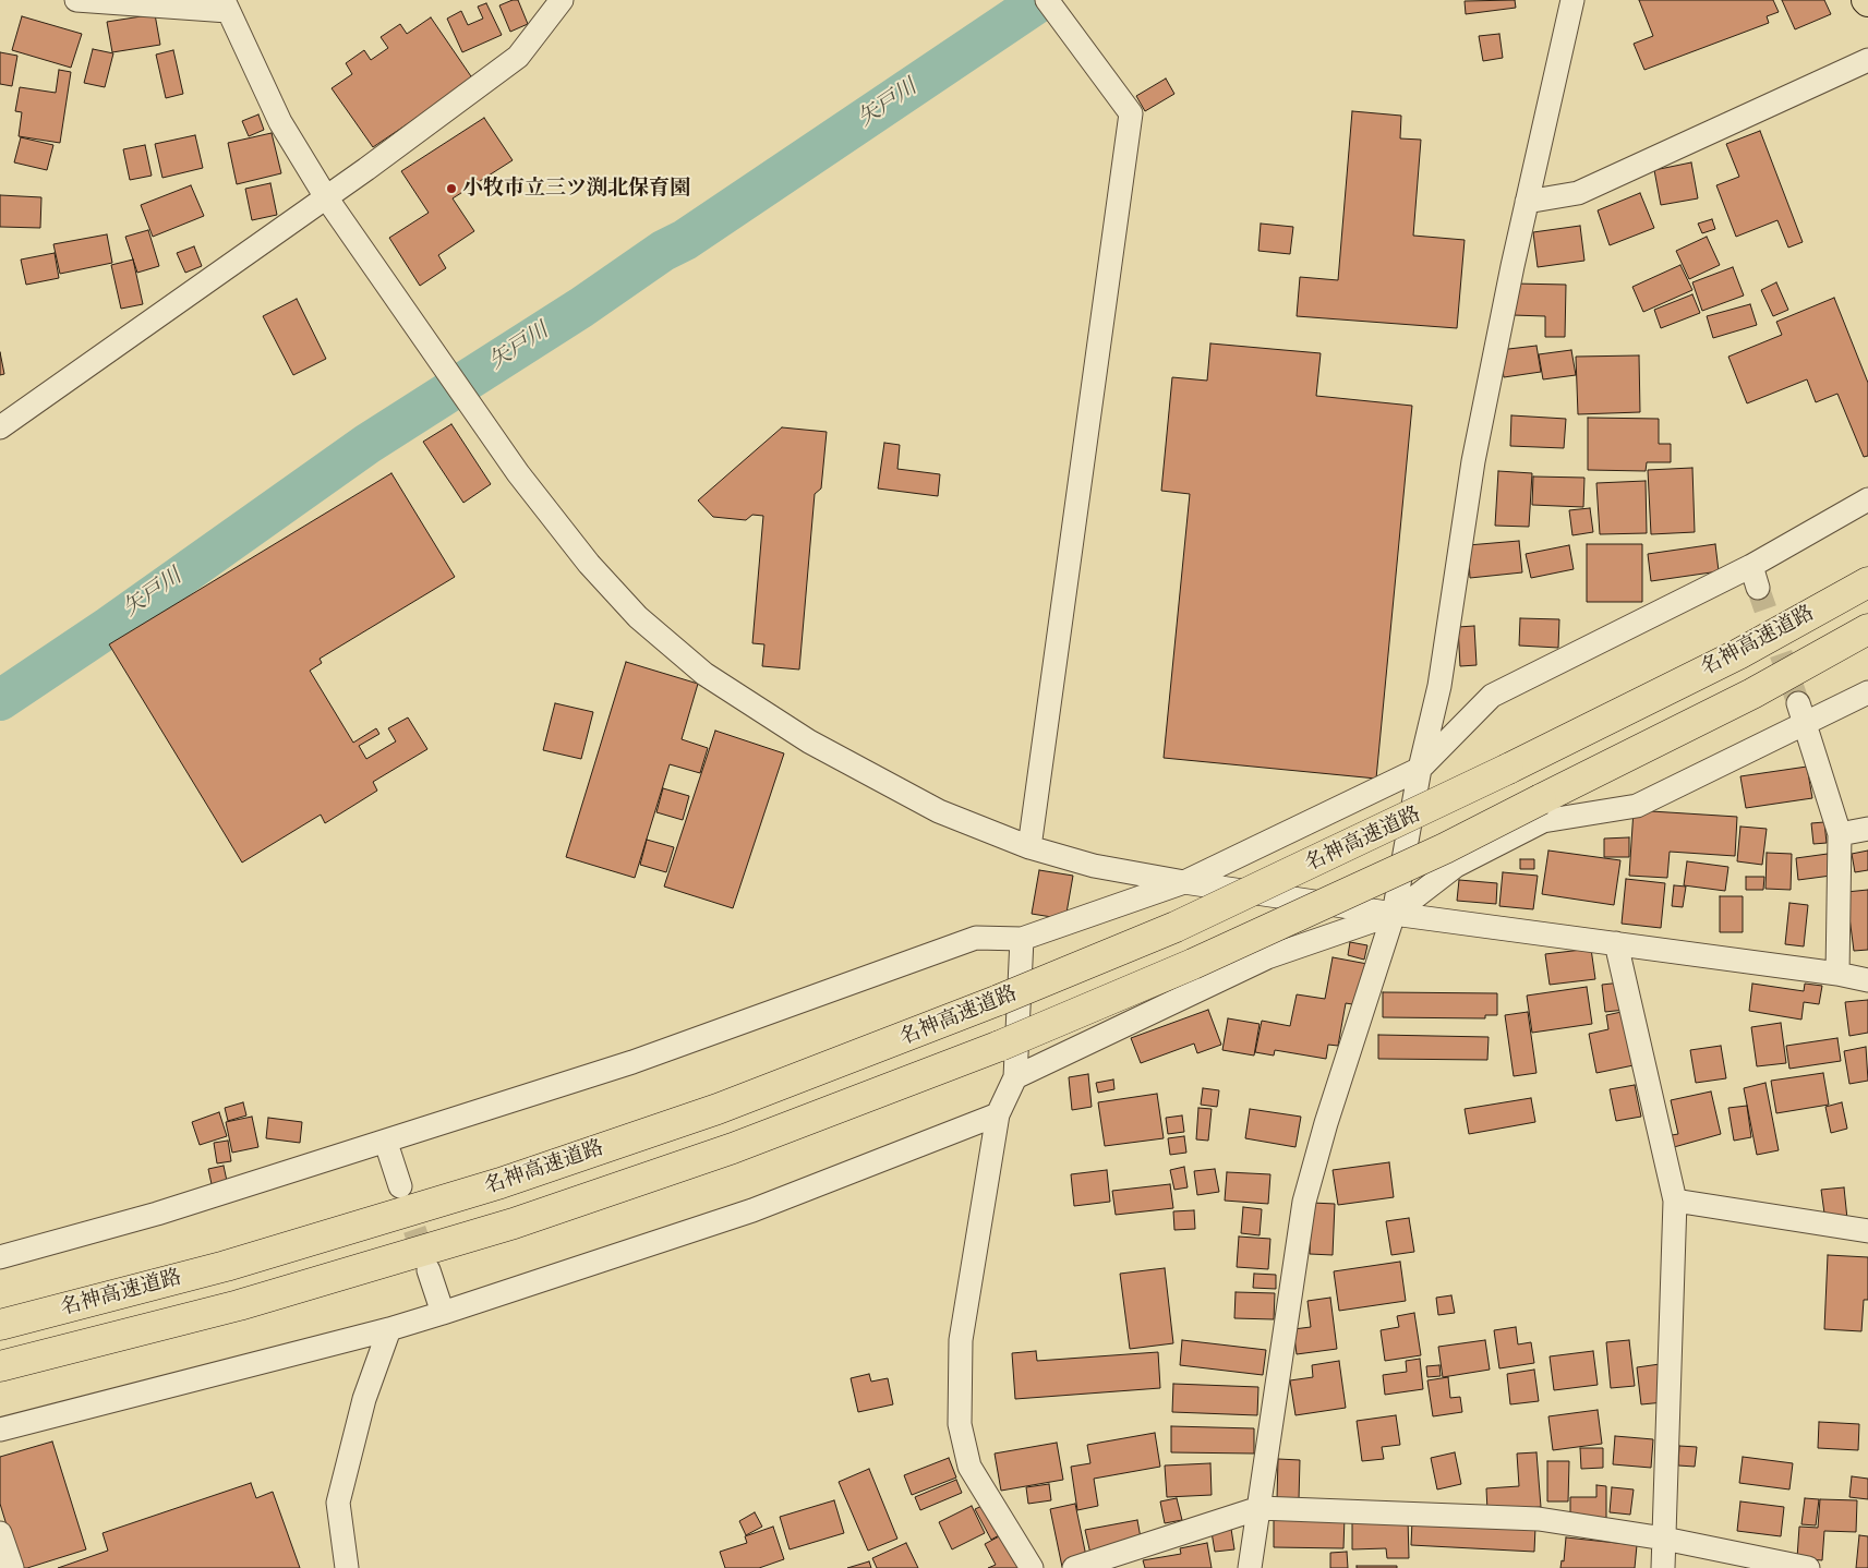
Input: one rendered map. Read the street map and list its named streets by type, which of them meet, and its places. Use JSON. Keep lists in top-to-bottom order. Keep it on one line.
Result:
{"streets":{"highway":["名神高速道路"]},"water":["矢戸川"],"places":["小牧市立三ツ渕北保育園"]}
